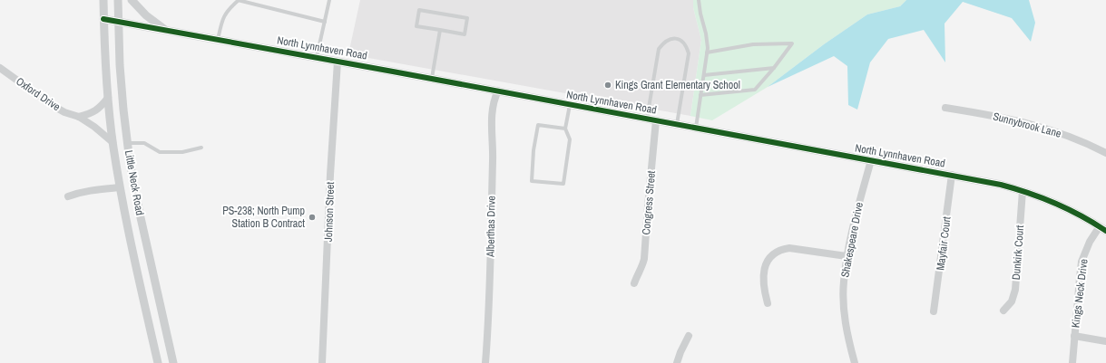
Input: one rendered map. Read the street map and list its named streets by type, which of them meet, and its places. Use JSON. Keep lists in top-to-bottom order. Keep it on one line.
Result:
{"streets":{"street":["North Lynnhaven Road","Oxford Drive","Sunnybrook Lane","Little Neck Road","Congress Street","Johnson Street","Alberthas Drive","Shakespeare Drive","Mayfair Court","Dunkirk Court","Kings Neck Drive"]},"crossings":[["North Lynnhaven Road","Little Neck Road"],["North Lynnhaven Road","Congress Street"],["North Lynnhaven Road","Johnson Street"],["North Lynnhaven Road","Alberthas Drive"],["North Lynnhaven Road","Shakespeare Drive"],["North Lynnhaven Road","Mayfair Court"],["North Lynnhaven Road","Dunkirk Court"],["North Lynnhaven Road","Kings Neck Drive"],["Oxford Drive","Little Neck Road"]],"places":["Kings Grant Elementary School","PS-238; North Pump Station B Contract"]}
